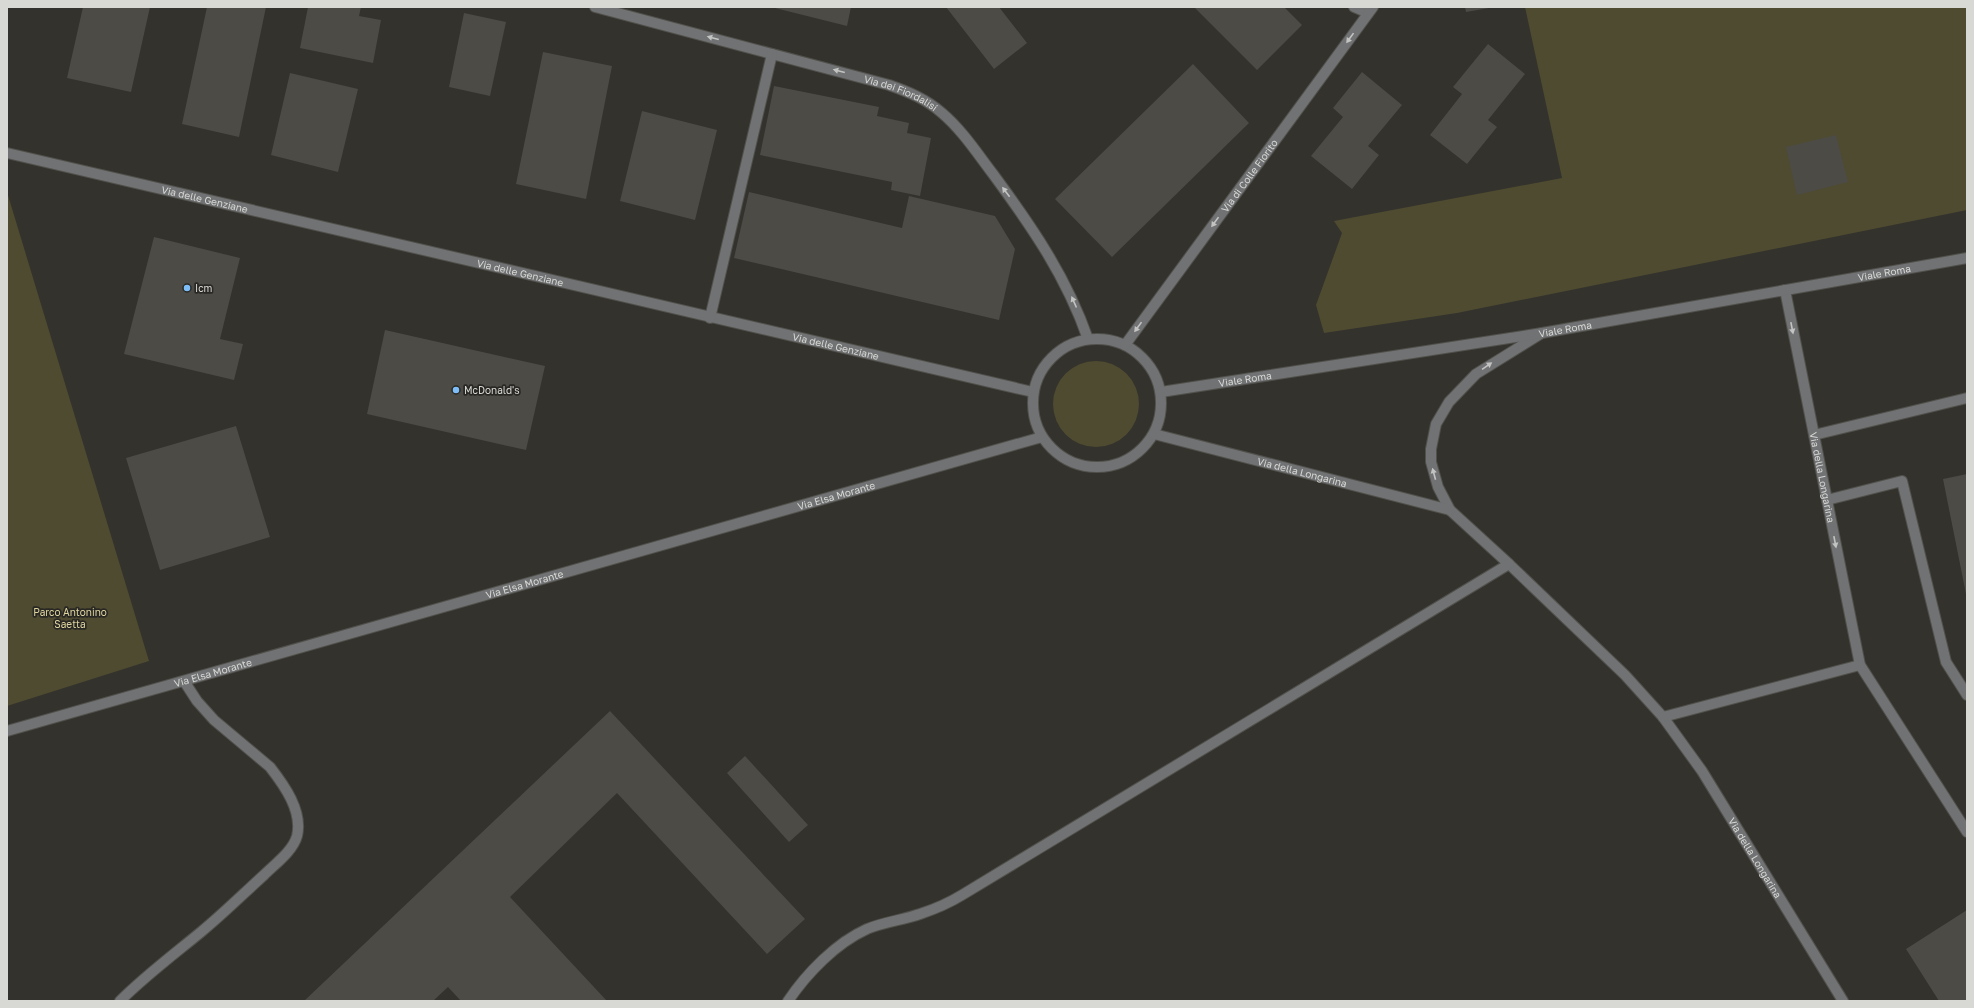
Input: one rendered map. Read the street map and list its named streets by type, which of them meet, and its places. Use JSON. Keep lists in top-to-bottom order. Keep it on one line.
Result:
{"streets":{"street":["Via dei Fiordalisi","Via di Colle Fiorito","Via delle Genziane","Viale Roma","Via della Longarina","Via Elsa Morante"]},"crossings":[["Via dei Fiordalisi","Via di Colle Fiorito"],["Via dei Fiordalisi","Via delle Genziane"],["Via dei Fiordalisi","Viale Roma"],["Via dei Fiordalisi","Via della Longarina"],["Via dei Fiordalisi","Via Elsa Morante"],["Via di Colle Fiorito","Via delle Genziane"],["Via di Colle Fiorito","Viale Roma"],["Via di Colle Fiorito","Via della Longarina"],["Via di Colle Fiorito","Via Elsa Morante"],["Via delle Genziane","Viale Roma"],["Via delle Genziane","Via della Longarina"],["Via delle Genziane","Via Elsa Morante"],["Viale Roma","Via della Longarina"],["Viale Roma","Via Elsa Morante"],["Via della Longarina","Via Elsa Morante"]],"one_way":["Via dei Fiordalisi","Via di Colle Fiorito"],"parks":["Parco Antonino Saetta"],"places":["Icm","McDonald's"]}
